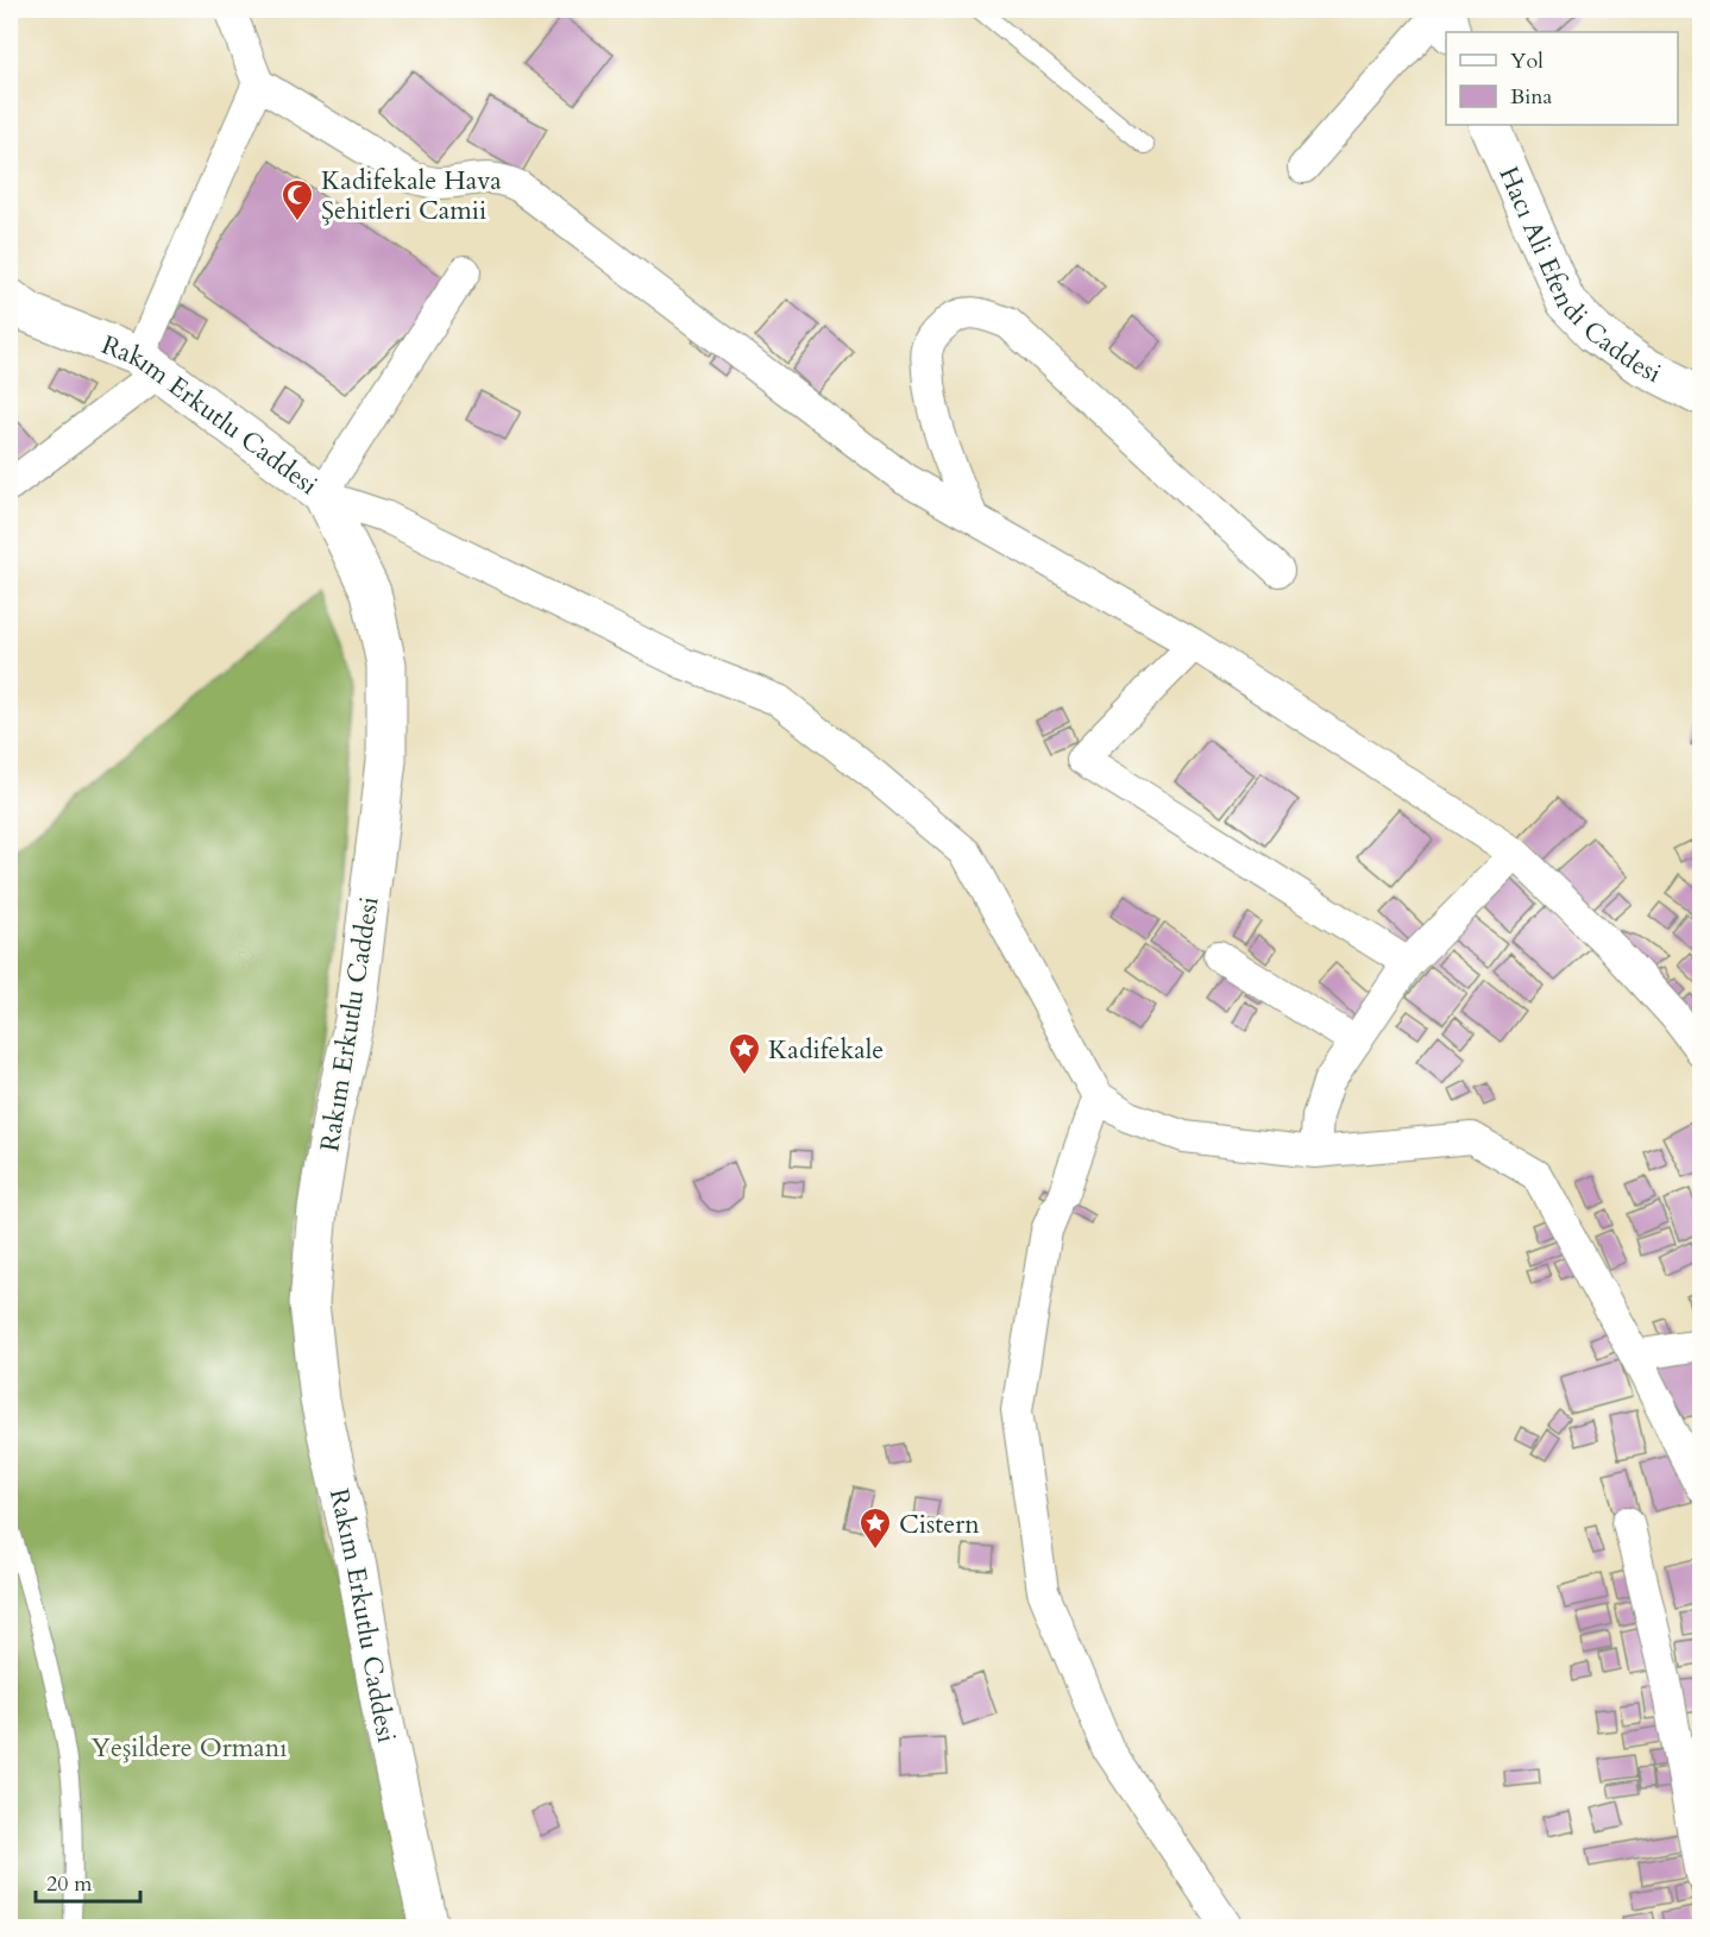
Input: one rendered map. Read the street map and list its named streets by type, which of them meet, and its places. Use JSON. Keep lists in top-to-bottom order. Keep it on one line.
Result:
{"streets":{"main road":["Hacı Ali Efendi Caddesi","Rakım Erkutlu Caddesi"]},"parks":["Yeşildere Ormanı"],"places":{"mosque":["Kadifekale Hava Şehitleri Camii"],"place":["Kadifekale","Cistern"]},"legend":["Yol","Bina"],"scale_bar":"20 m"}
